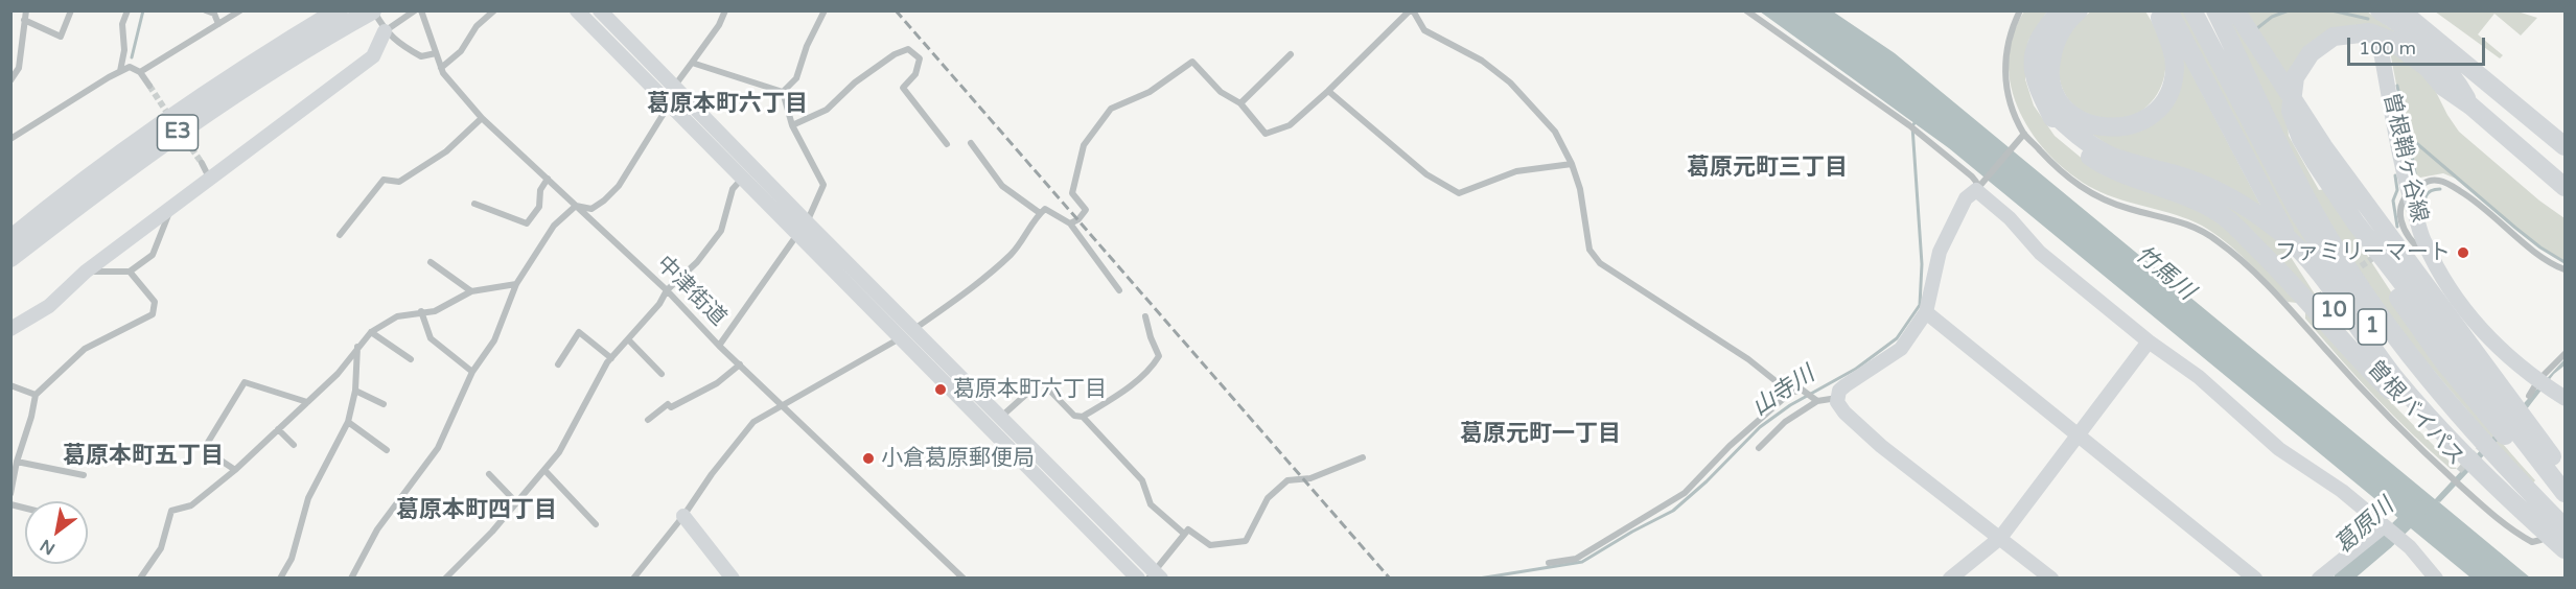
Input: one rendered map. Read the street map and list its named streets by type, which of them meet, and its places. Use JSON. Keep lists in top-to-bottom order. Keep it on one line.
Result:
{"streets":{"highway":["E3","10","1","曽根バイパス"],"main road":["曽根鞘ヶ谷線"],"street":["中津街道"]},"districts":["葛原本町六丁目","葛原元町三丁目","葛原元町一丁目","葛原本町五丁目","葛原本町四丁目"],"water":["竹馬川","山寺川","葛原川"],"places":["ファミリーマート","葛原本町六丁目","小倉葛原郵便局"],"scale_bar":"100 m","north":"bottom left"}
